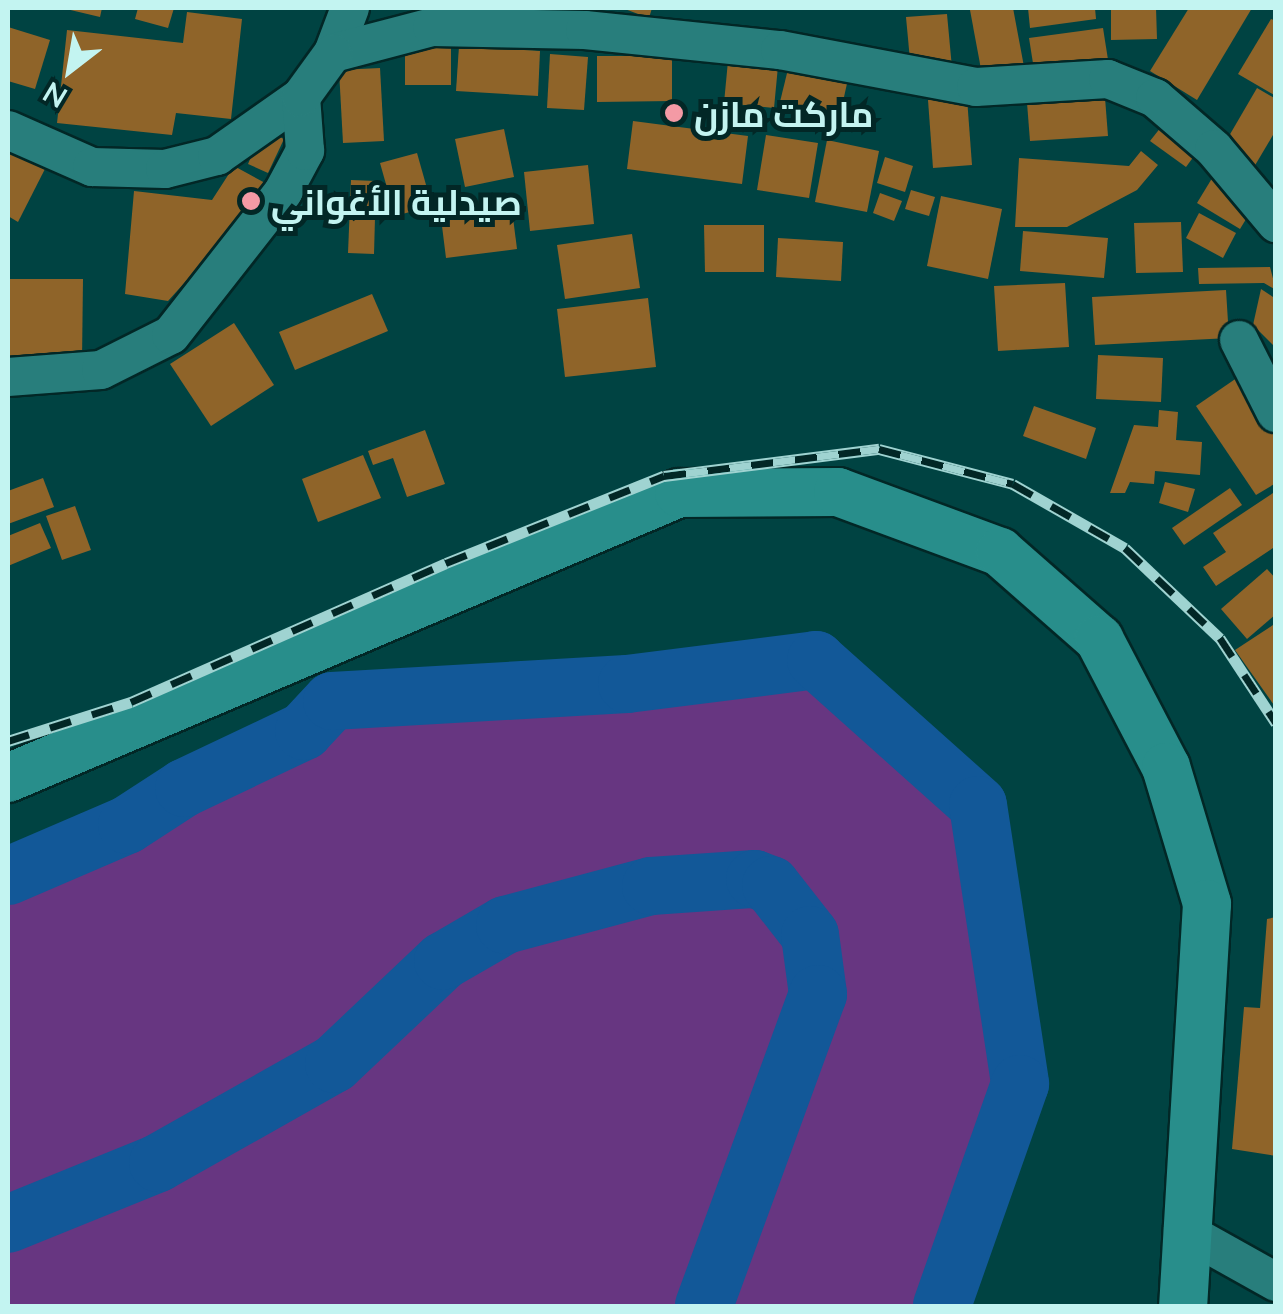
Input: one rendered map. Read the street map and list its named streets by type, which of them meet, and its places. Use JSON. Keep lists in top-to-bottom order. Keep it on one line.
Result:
{"places":["ماركت مازن","صيدلية الأغواني"],"north":"bottom left"}
